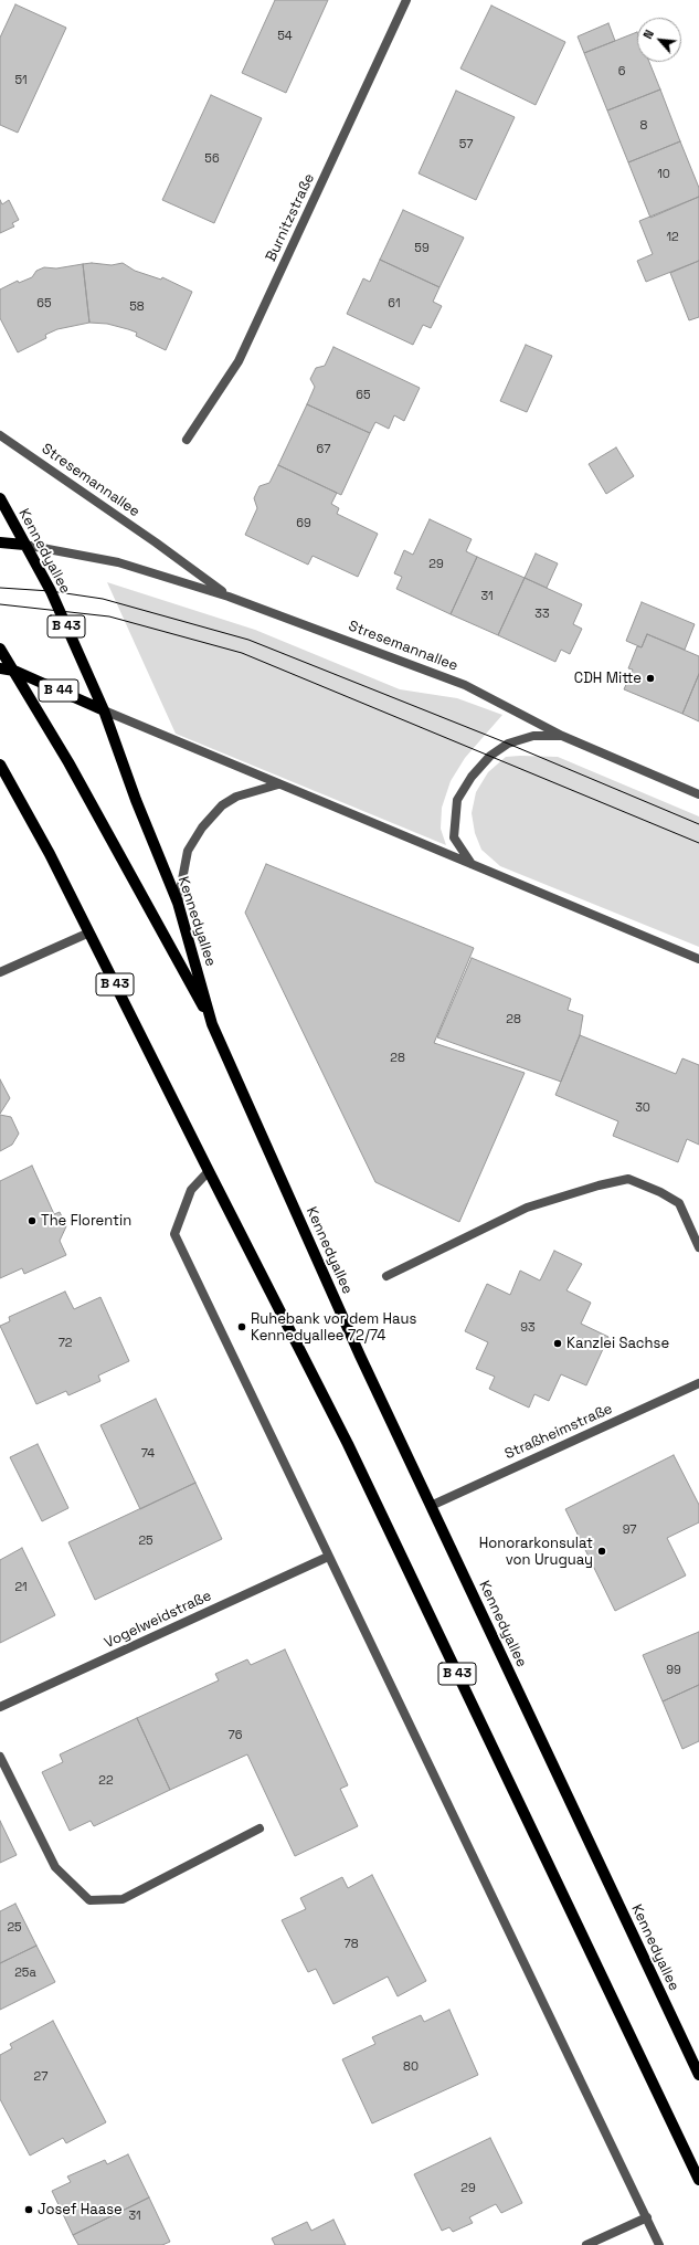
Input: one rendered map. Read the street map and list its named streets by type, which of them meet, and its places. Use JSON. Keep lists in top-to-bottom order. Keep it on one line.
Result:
{"streets":{"main road":["Stresemannallee","Kennedyallee","B 43","B 44"],"street":["Burnitzstraße","Straßheimstraße","Vogelweidstraße"]},"crossings":[["Stresemannallee","Kennedyallee"],["Kennedyallee","B 43"],["Kennedyallee","B 44"],["Kennedyallee","Straßheimstraße"],["B 43","B 44"]],"places":["CDH Mitte","The Florentin","Ruhebank vor dem Haus Kennedyallee 72/74","Kanzlei Sachse","Honorarkonsulat von Uruguay","Josef Haase"],"house_numbers":["54","6","51","8","57","56","10","12","59","65","61","58","65","67","69","29","31","33","28","28","30","93","72","74","97","25","21","99","76","22","25","78","25a","80","27","29","31"],"north":"top left"}
